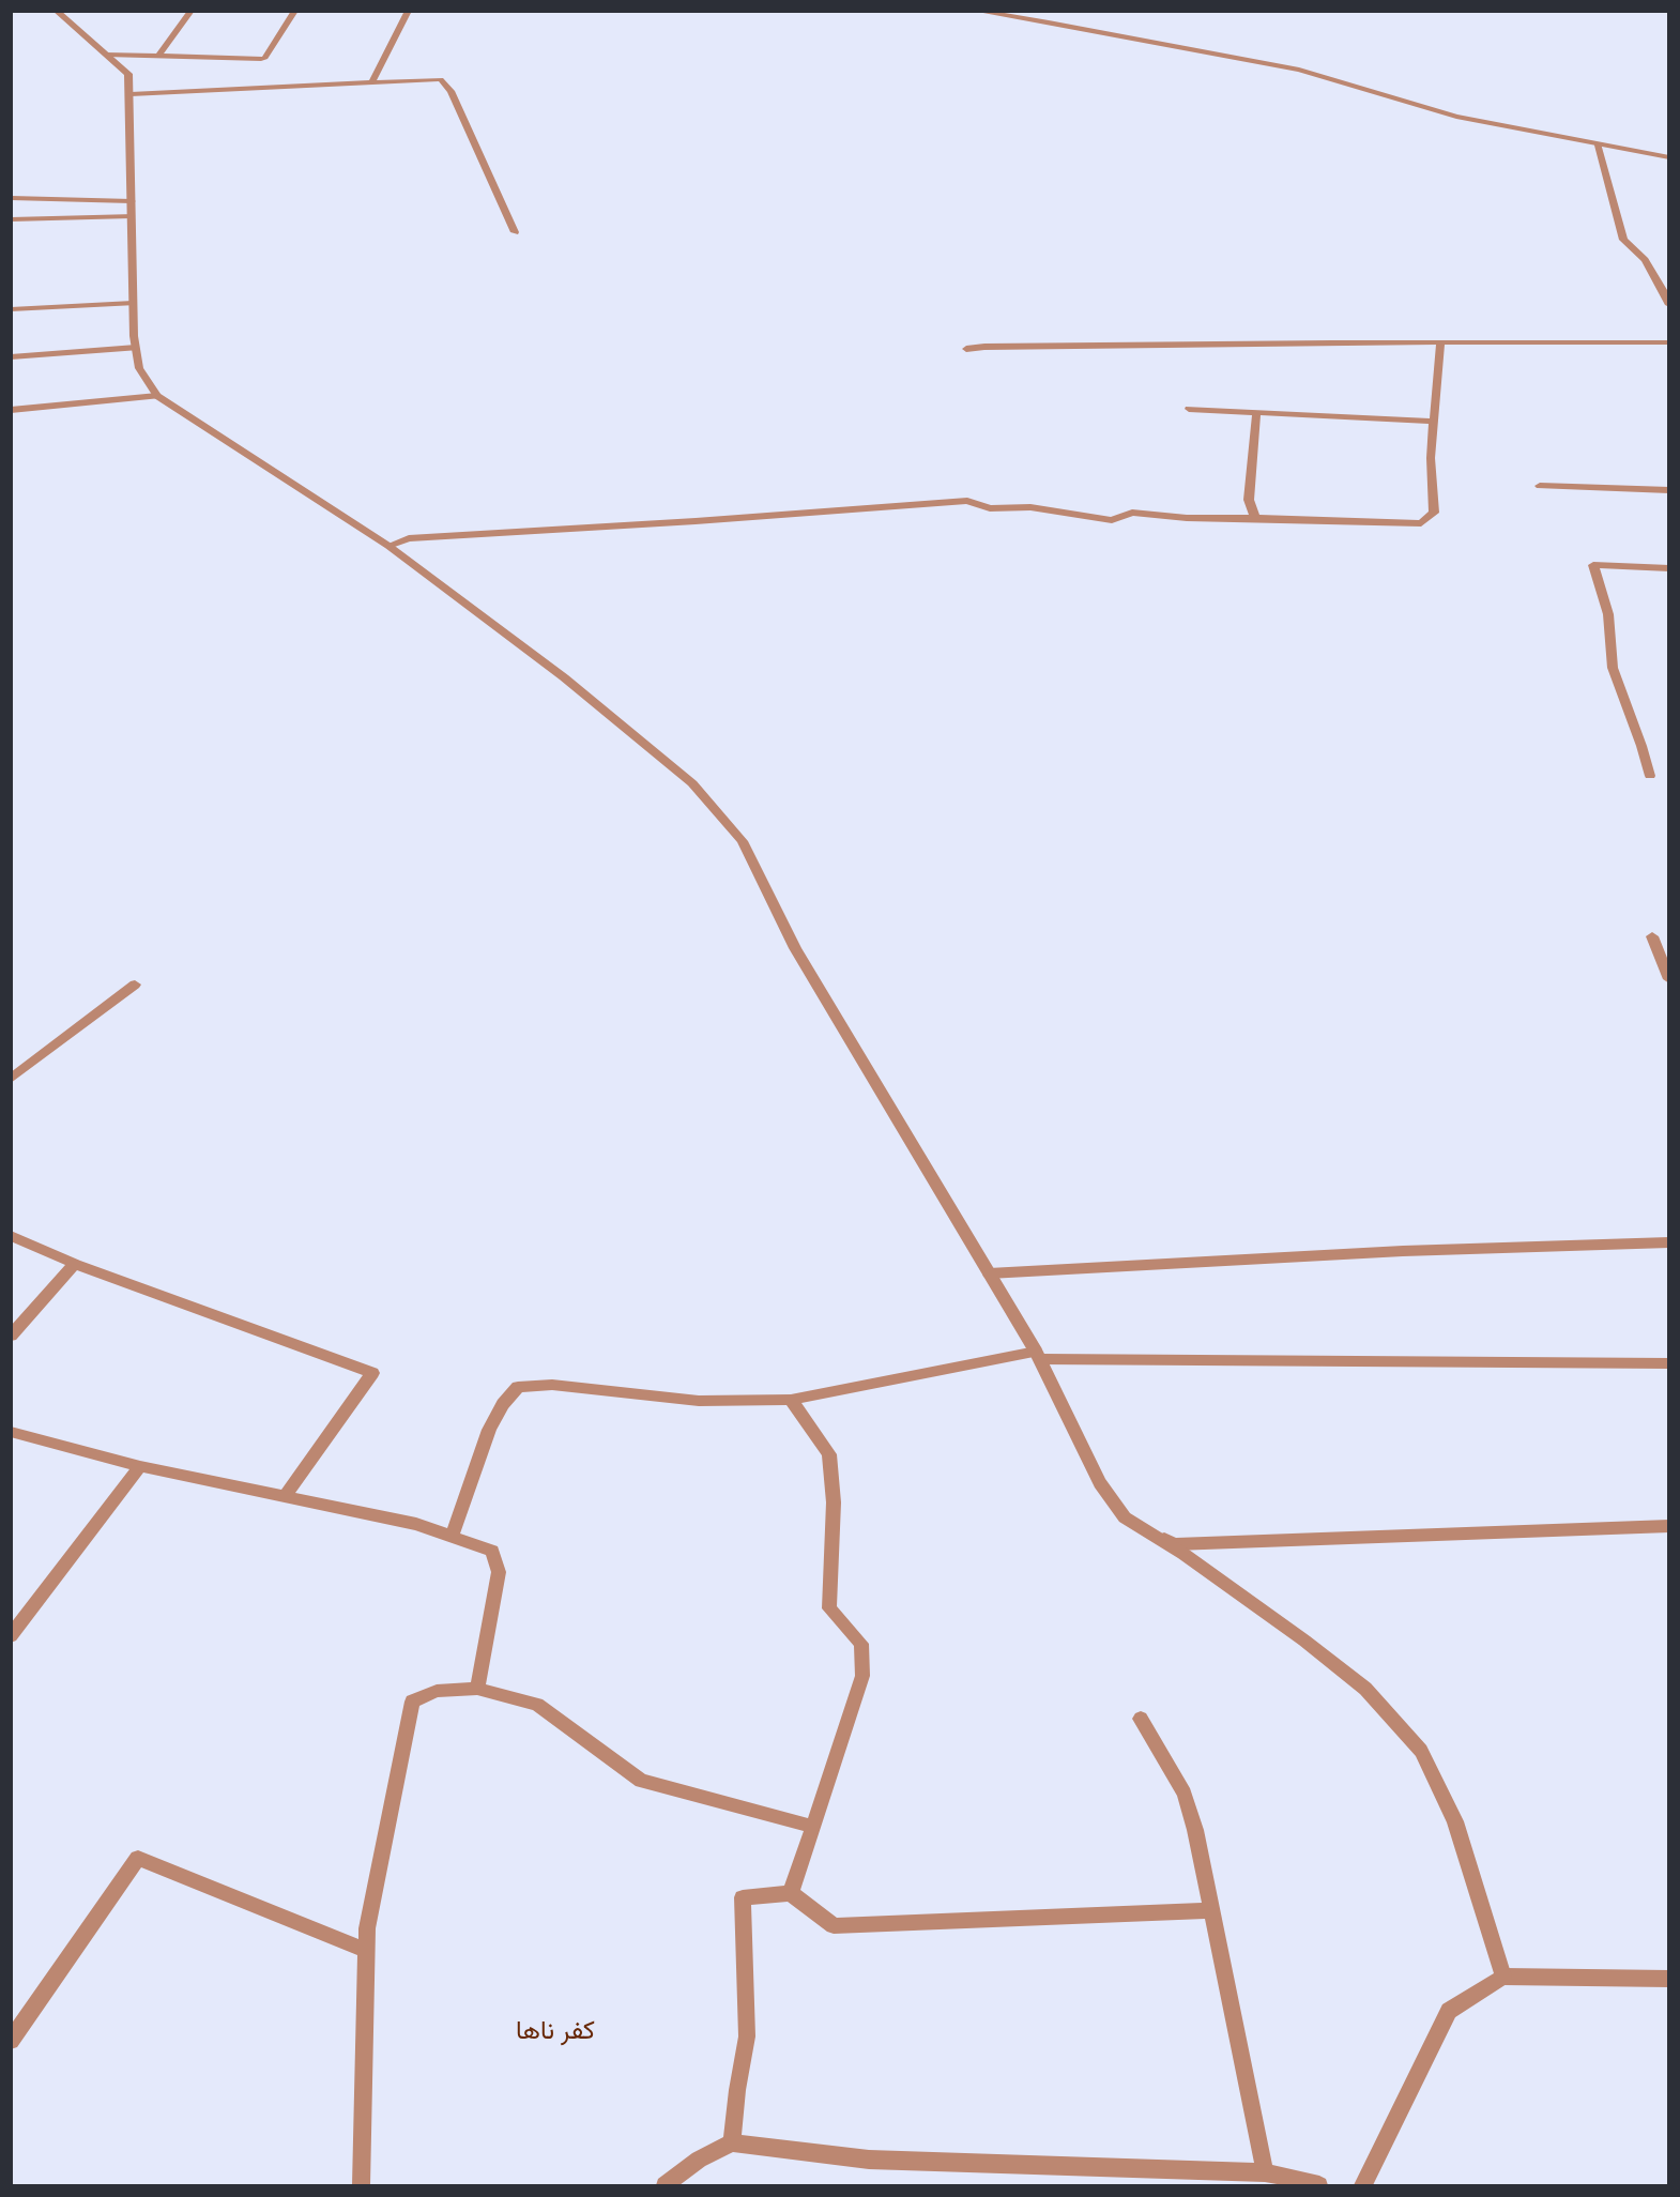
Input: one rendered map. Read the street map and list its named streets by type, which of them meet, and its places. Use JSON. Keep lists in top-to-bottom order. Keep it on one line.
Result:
{"districts":["كفر ناها"]}
